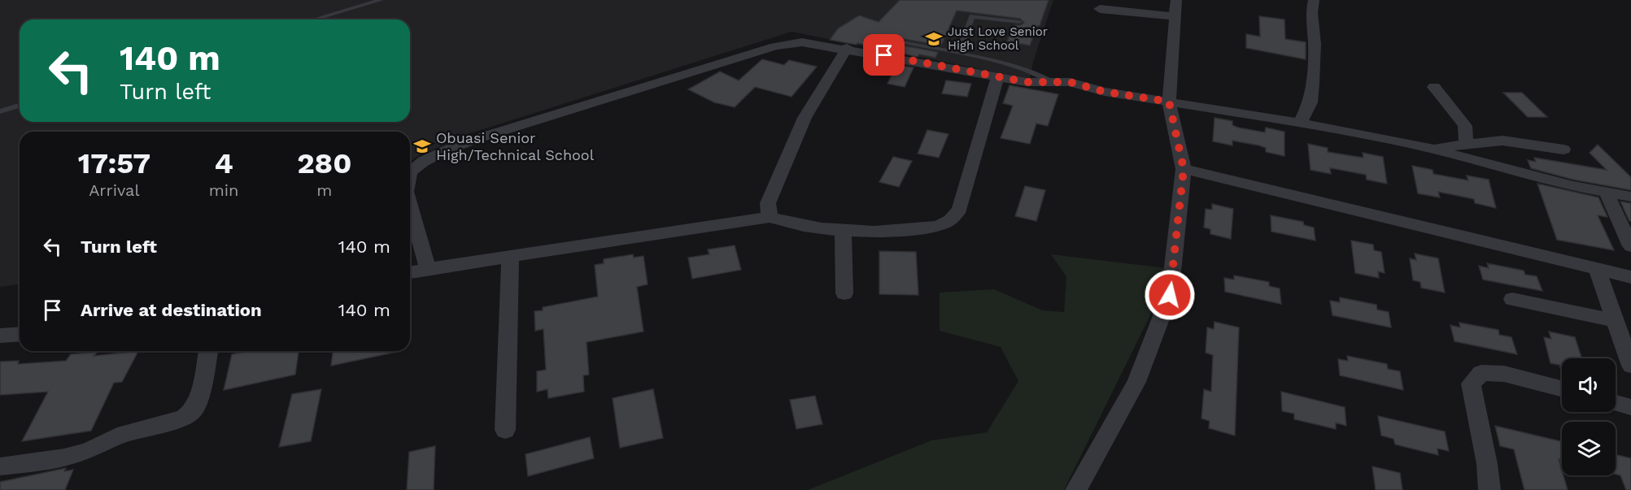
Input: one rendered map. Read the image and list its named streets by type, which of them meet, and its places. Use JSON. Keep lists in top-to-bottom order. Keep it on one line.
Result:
{"places":{"school or university":["Just Love Senior High School","Obuasi Senior High/Technical School"]},"page":{"turn":["140 m","Turn left"],"eta":["17:57","Arrival","4","min","280","m"],"list":[{"name":"Turn left","value":"140 m"},{"name":"Arrive at destination","value":"140 m"}]}}
